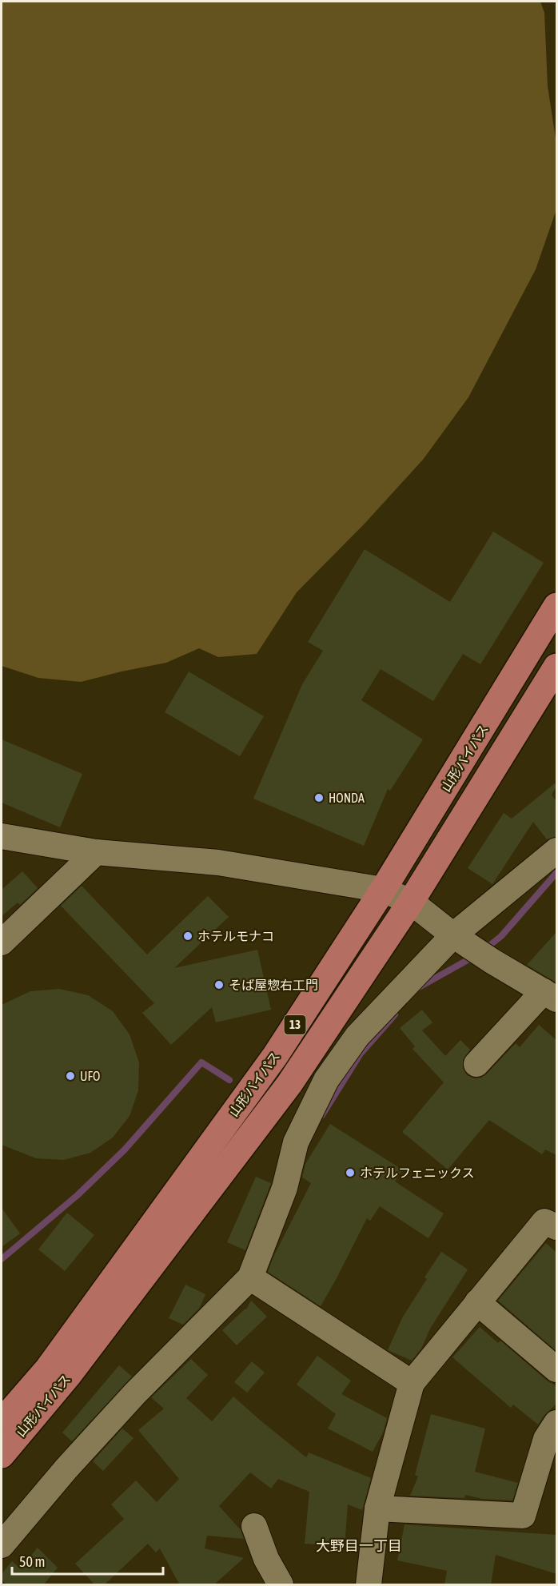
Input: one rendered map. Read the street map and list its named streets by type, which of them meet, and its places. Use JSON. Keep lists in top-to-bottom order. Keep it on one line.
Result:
{"streets":{"highway":["山形バイパス","13"]},"districts":["大野目一丁目"],"places":["HONDA","ホテルモナコ","そば屋惣右工門","UFO","ホテルフェニックス"],"scale_bar":"50 m"}
